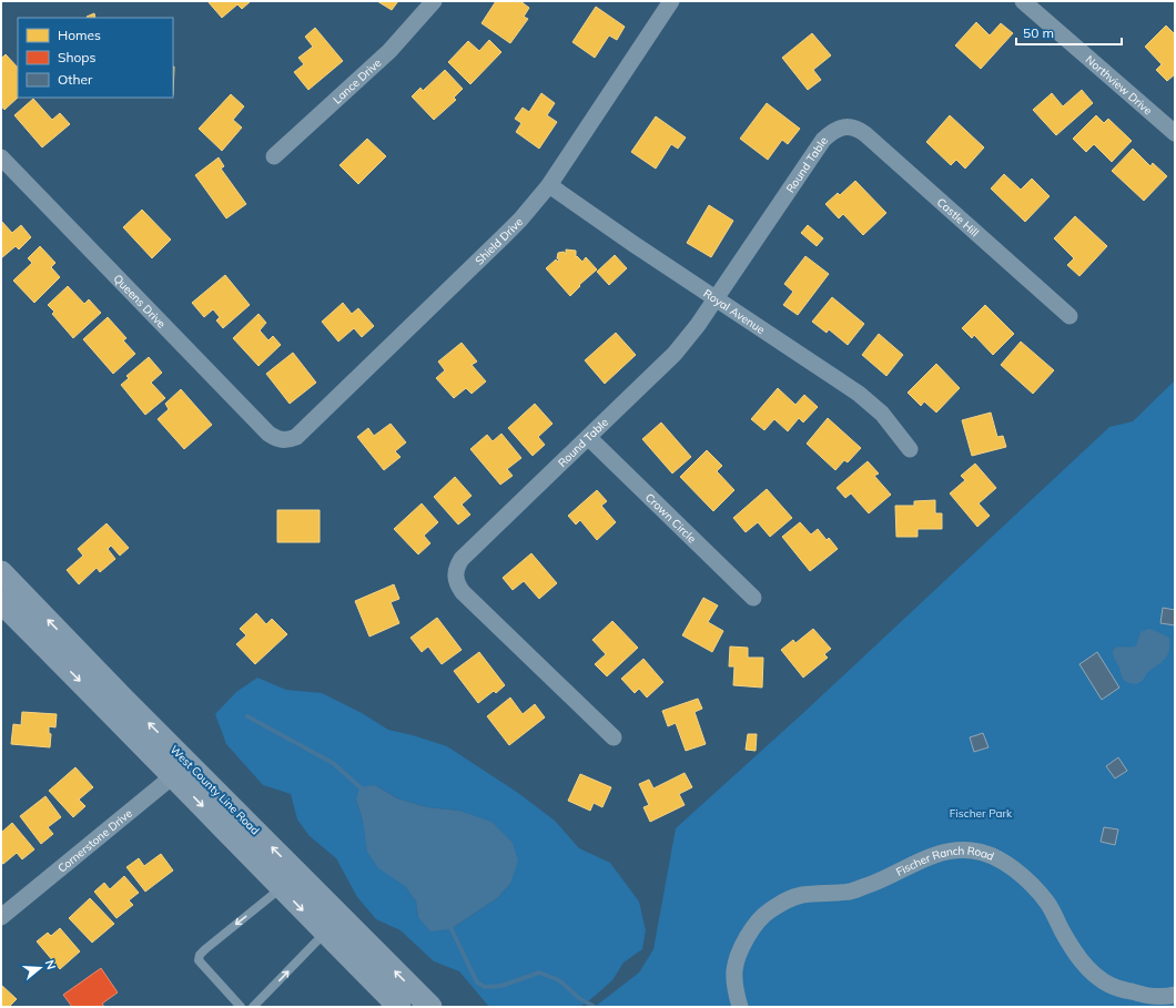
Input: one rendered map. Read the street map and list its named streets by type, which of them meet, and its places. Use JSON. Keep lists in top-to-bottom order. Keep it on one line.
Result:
{"streets":{"main road":["West County Line Road"],"street":["Lance Drive","Northview Drive","Round Table","Castle Hill","Shield Drive","Queens Drive","Royal Avenue","Crown Circle","Cornerstone Drive","Fischer Ranch Road"]},"crossings":[["Round Table","Castle Hill"],["Round Table","Royal Avenue"],["Round Table","Crown Circle"],["Shield Drive","Queens Drive"],["Shield Drive","Royal Avenue"],["West County Line Road","Cornerstone Drive"]],"parks":["Fischer Park"],"legend":["Homes","Shops","Other"],"scale_bar":"50 m","north":"right"}
